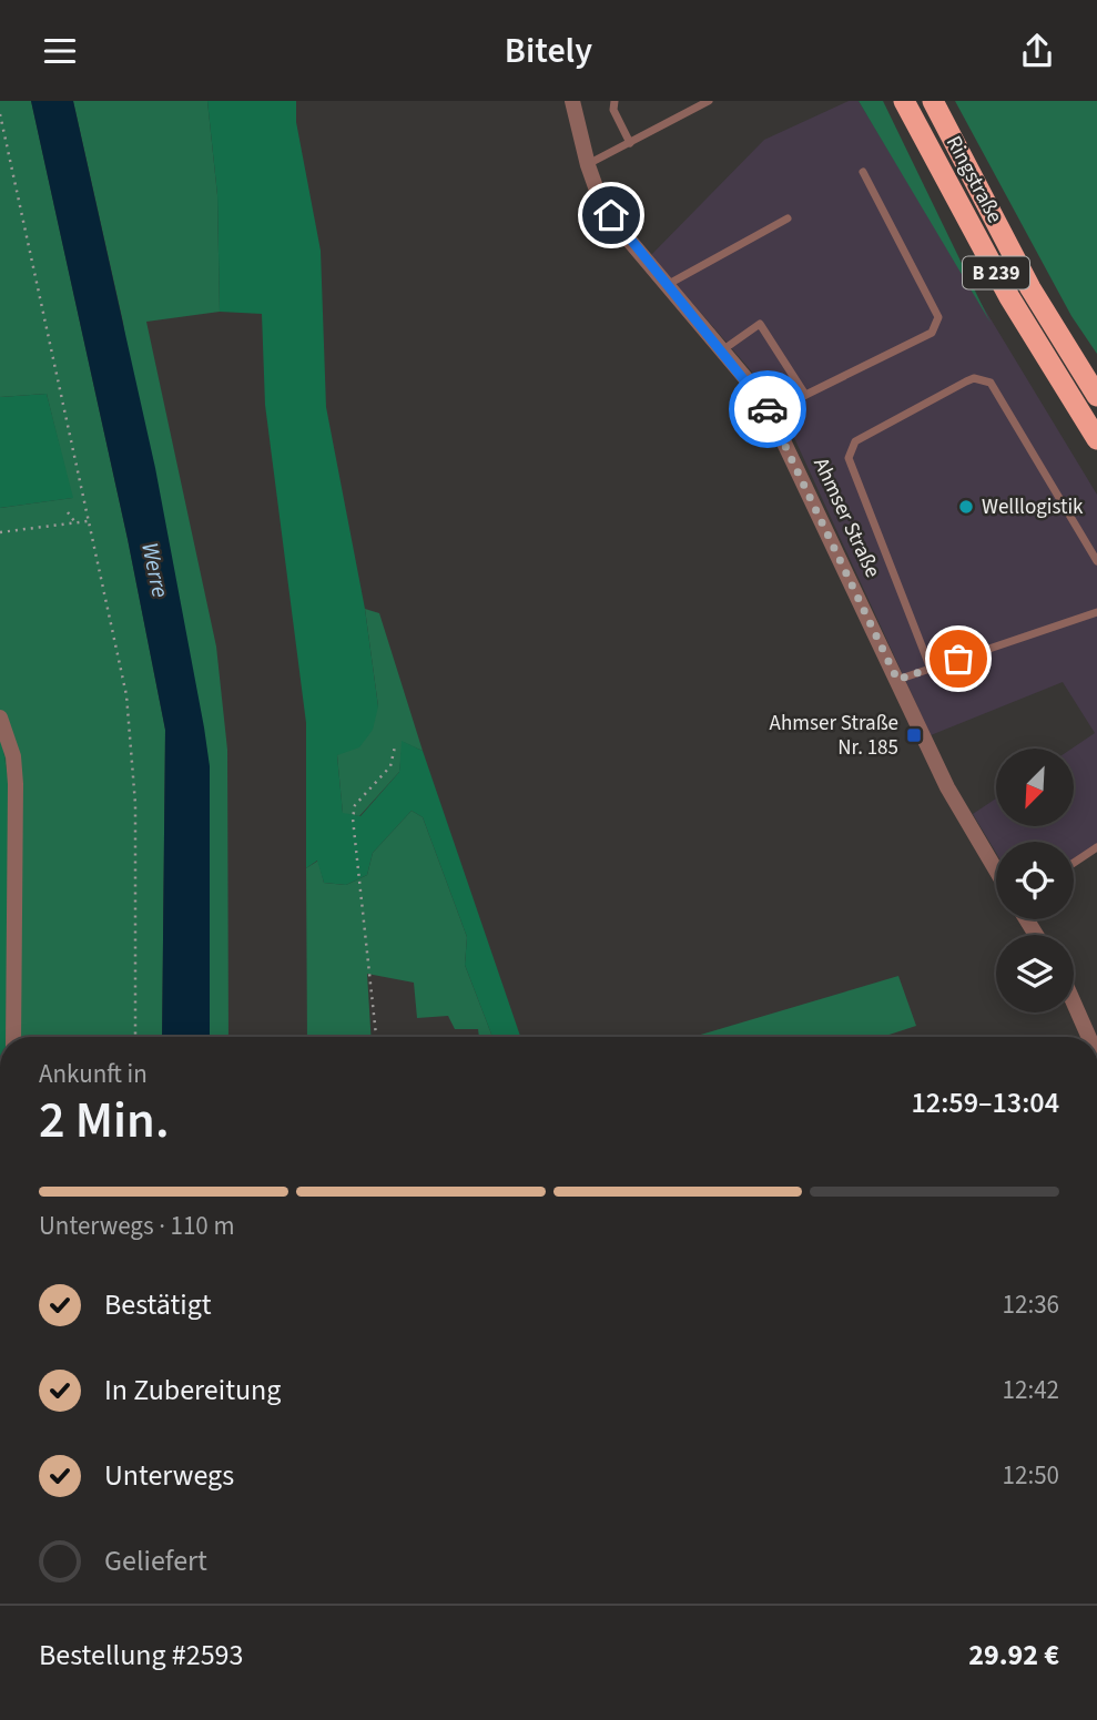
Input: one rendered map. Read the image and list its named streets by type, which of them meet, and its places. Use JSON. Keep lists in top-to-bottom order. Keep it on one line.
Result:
{"streets":{"highway":["Ringstraße","B 239"],"street":["Ahmser Straße"]},"water":["Werre"],"places":{"other":["Welllogistik"],"transit":["Ahmser Straße Nr. 185"]},"north":"bottom left","page":{"header":"Bitely","heading":["2 Min.","Ankunft in","12:59–13:04"],"panel":["Bestellung #2593","29.92 €"],"bar":"Unterwegs · 110 m","list":[["Bestätigt","12:36"],["In Zubereitung","12:42"],["Unterwegs","12:50"],"Geliefert"]}}
